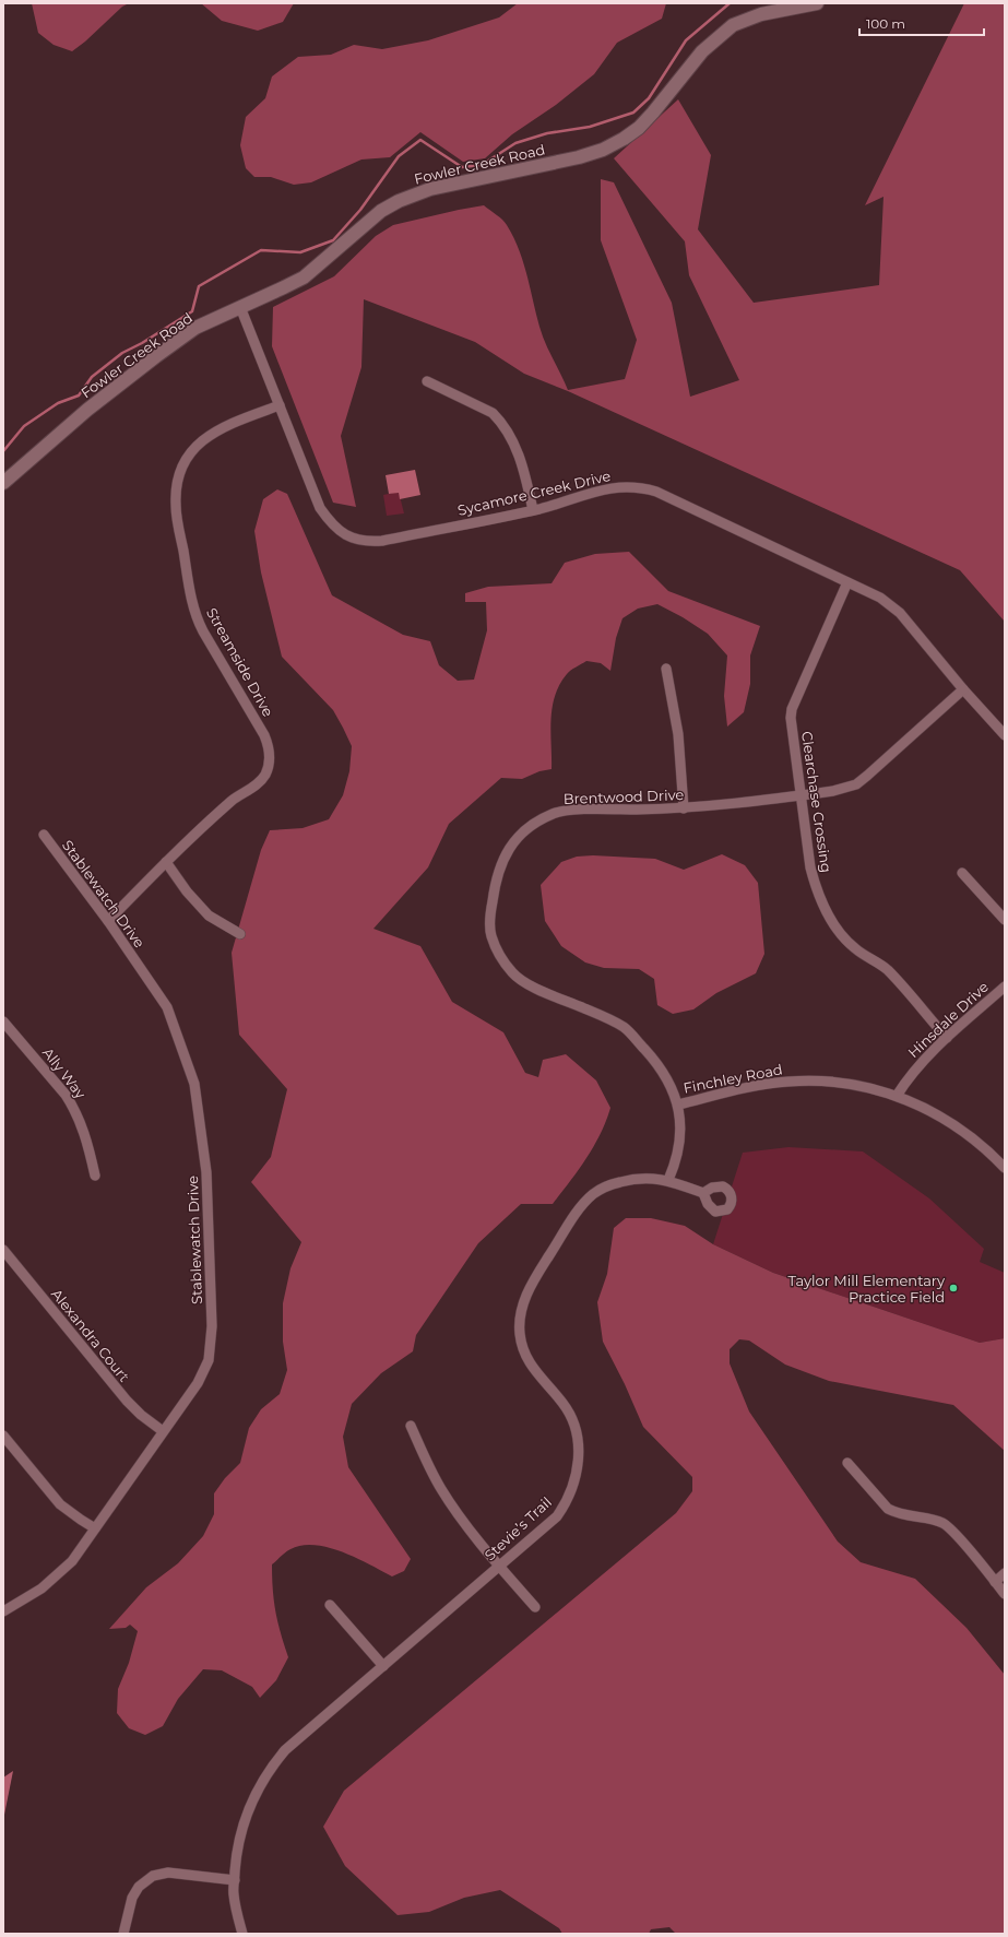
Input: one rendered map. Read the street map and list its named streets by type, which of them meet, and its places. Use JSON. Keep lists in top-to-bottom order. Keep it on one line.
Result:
{"streets":{"main road":["Fowler Creek Road"],"street":["Sycamore Creek Drive","Streamside Drive","Brentwood Drive","Clearchase Crossing","Stablewatch Drive","Hinsdale Drive","Ally Way","Finchley Road","Alexandra Court","Stevie’s Trail"]},"crossings":[["Fowler Creek Road","Sycamore Creek Drive"],["Sycamore Creek Drive","Streamside Drive"],["Sycamore Creek Drive","Brentwood Drive"],["Sycamore Creek Drive","Clearchase Crossing"],["Streamside Drive","Stablewatch Drive"],["Brentwood Drive","Clearchase Crossing"],["Brentwood Drive","Finchley Road"],["Brentwood Drive","Stevie’s Trail"],["Clearchase Crossing","Hinsdale Drive"],["Stablewatch Drive","Alexandra Court"],["Hinsdale Drive","Finchley Road"]],"places":["Taylor Mill Elementary Practice Field"],"scale_bar":"100 m"}
